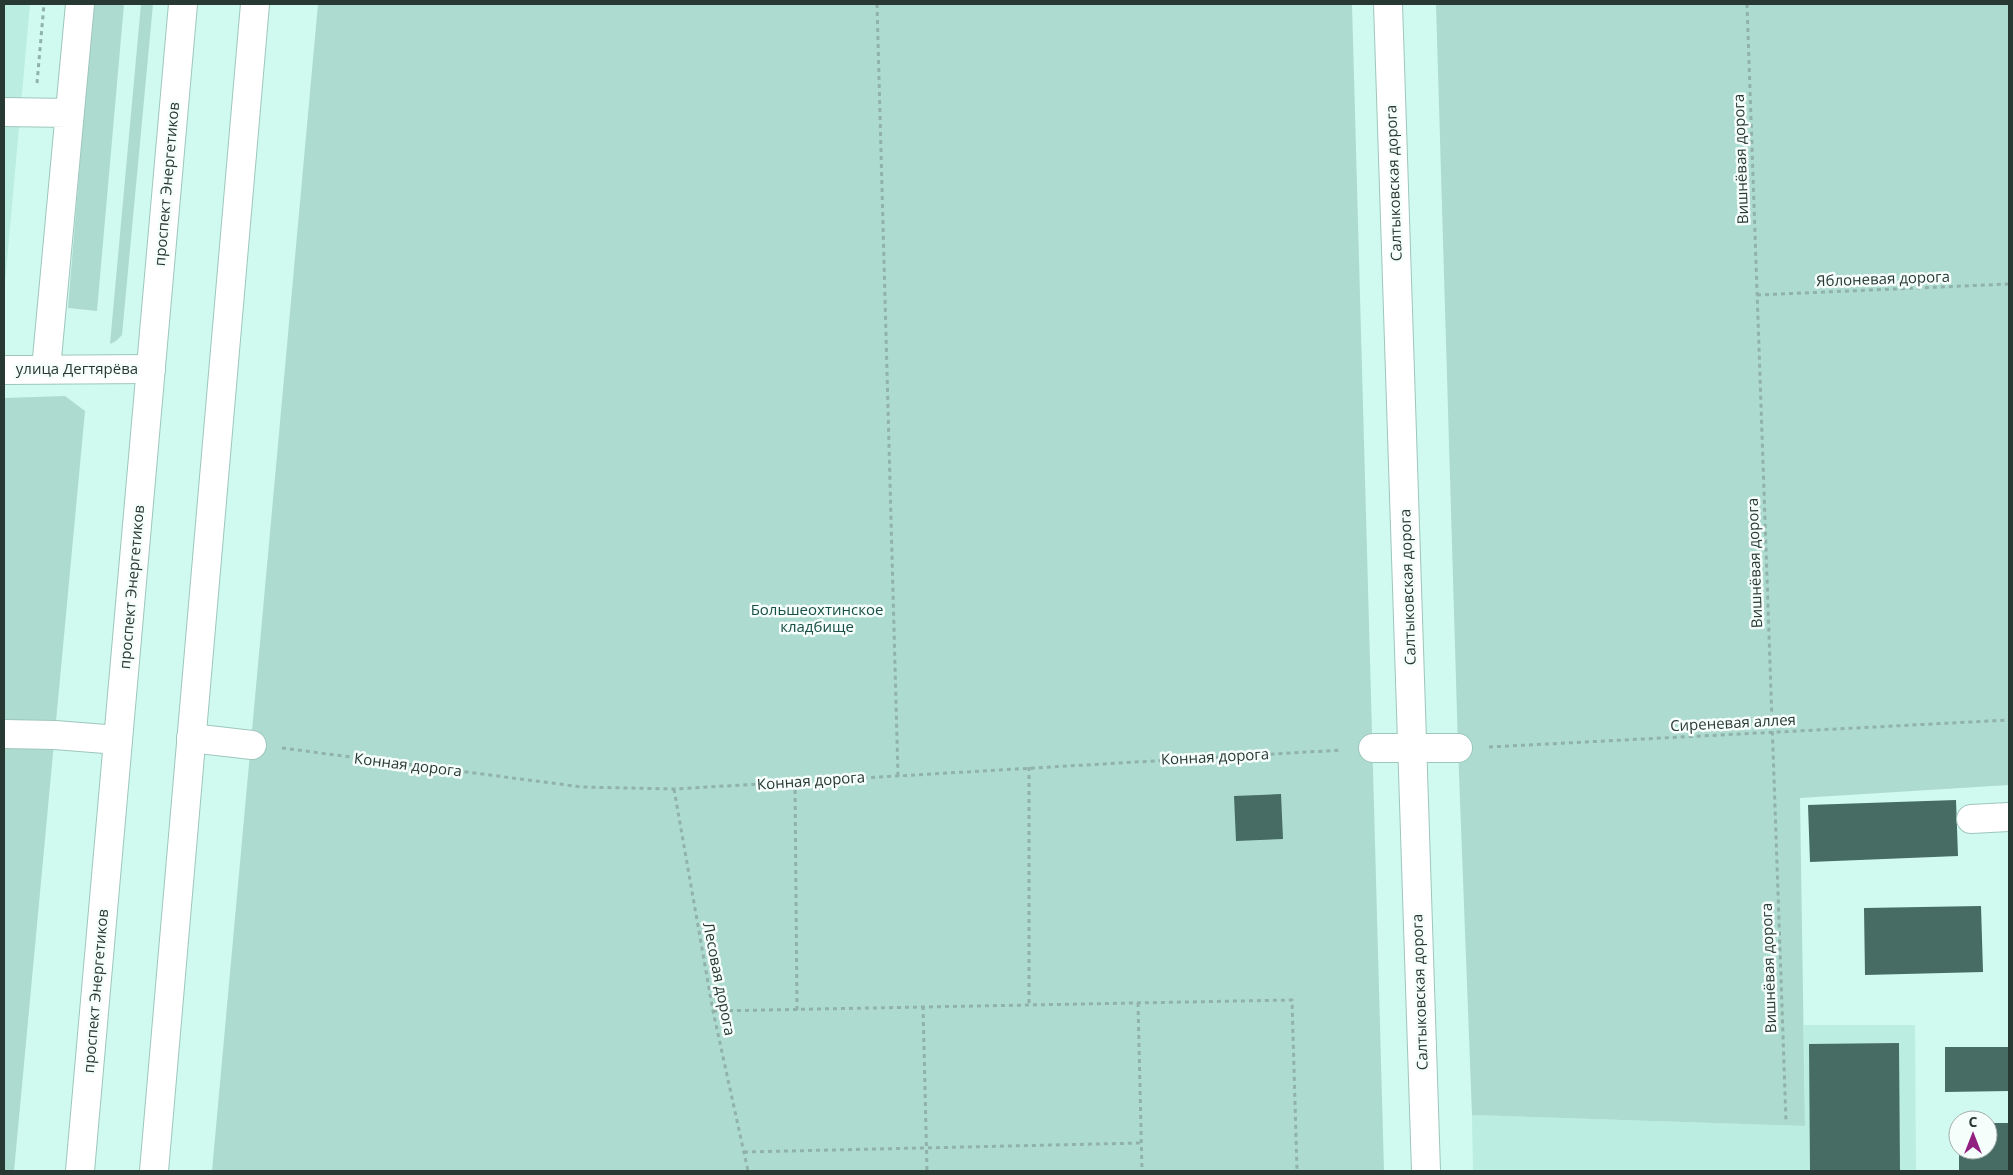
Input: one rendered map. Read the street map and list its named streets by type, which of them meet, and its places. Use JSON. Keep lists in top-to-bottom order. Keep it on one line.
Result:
{"streets":{"main road":["Салтыковская дорога","проспект Энергетиков","улица Дегтярёва"],"path":["Вишнёвая дорога","Яблоневая дорога","Сиреневая аллея","Конная дорога","Лесовая дорога"]},"crossings":[["Вишнёвая дорога","Яблоневая дорога"],["Вишнёвая дорога","Сиреневая аллея"],["проспект Энергетиков","улица Дегтярёва"],["Конная дорога","Лесовая дорога"]],"parks":["Большеохтинское кладбище"],"north":"top"}
